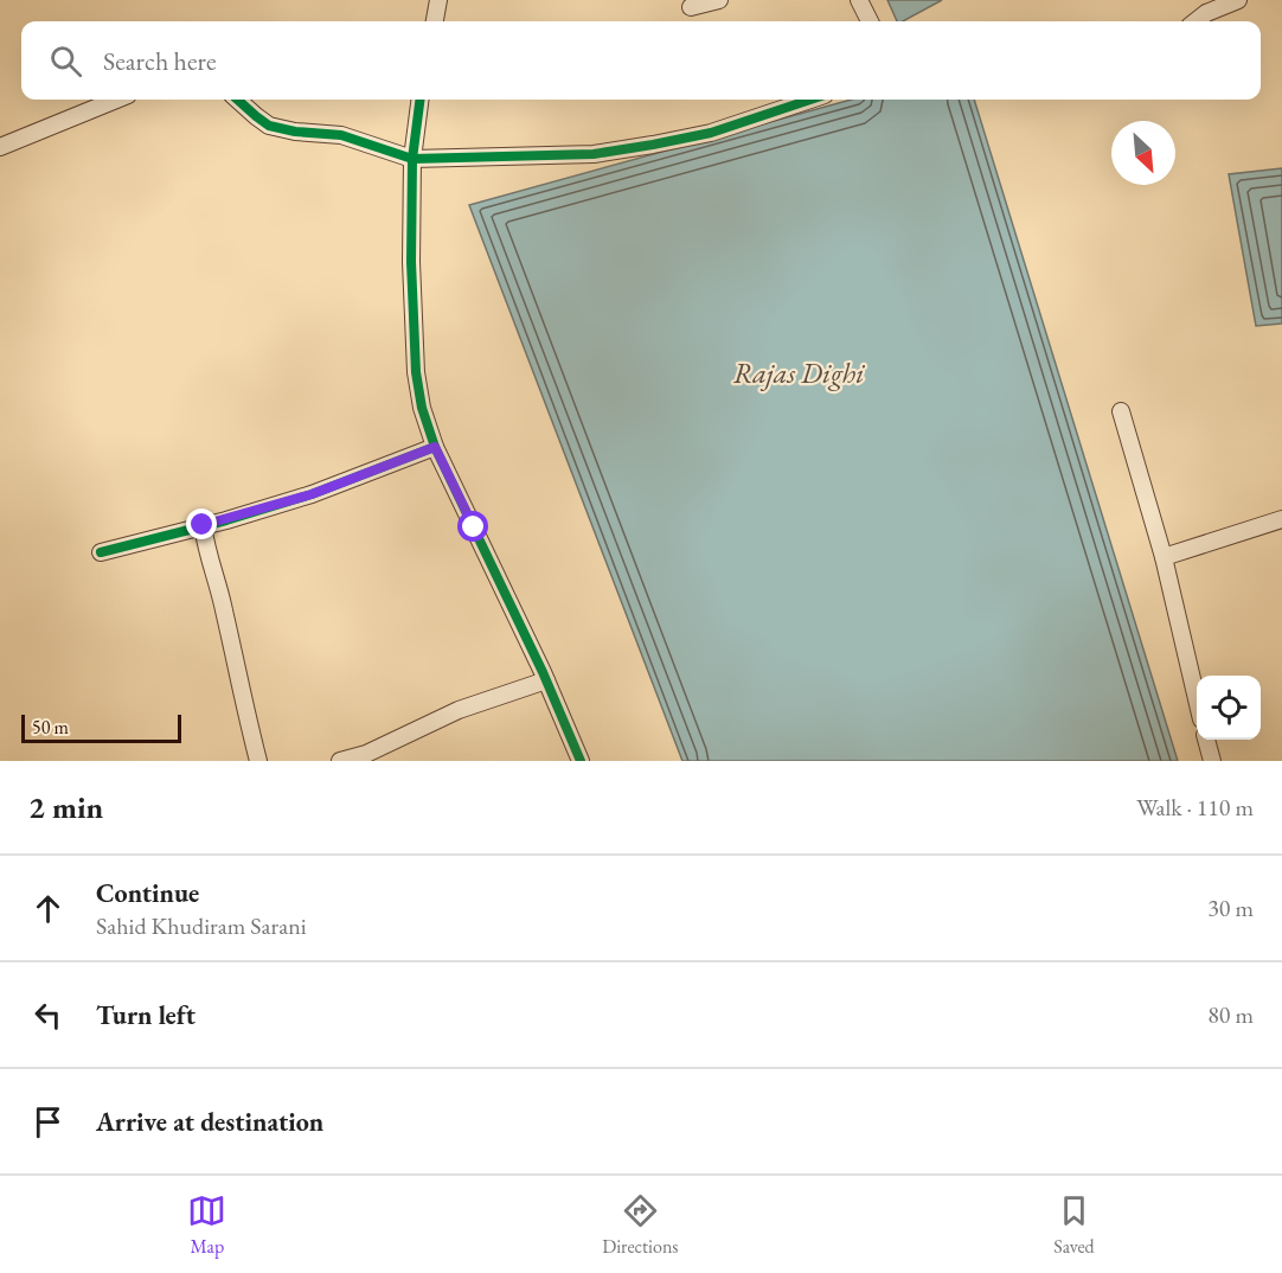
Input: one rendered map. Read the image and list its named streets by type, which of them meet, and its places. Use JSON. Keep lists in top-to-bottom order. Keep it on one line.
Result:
{"water":["Rajas Dighi"],"scale_bar":"50 m","north":"bottom right","page":{"search":"Search here","scale":"50 m","heading":["2 min","Walk · 110 m"],"list":[["Continue","Sahid Khudiram Sarani","30 m"],["Turn left","80 m"],"Arrive at destination"],"nav":["Map","Directions","Saved"]}}
